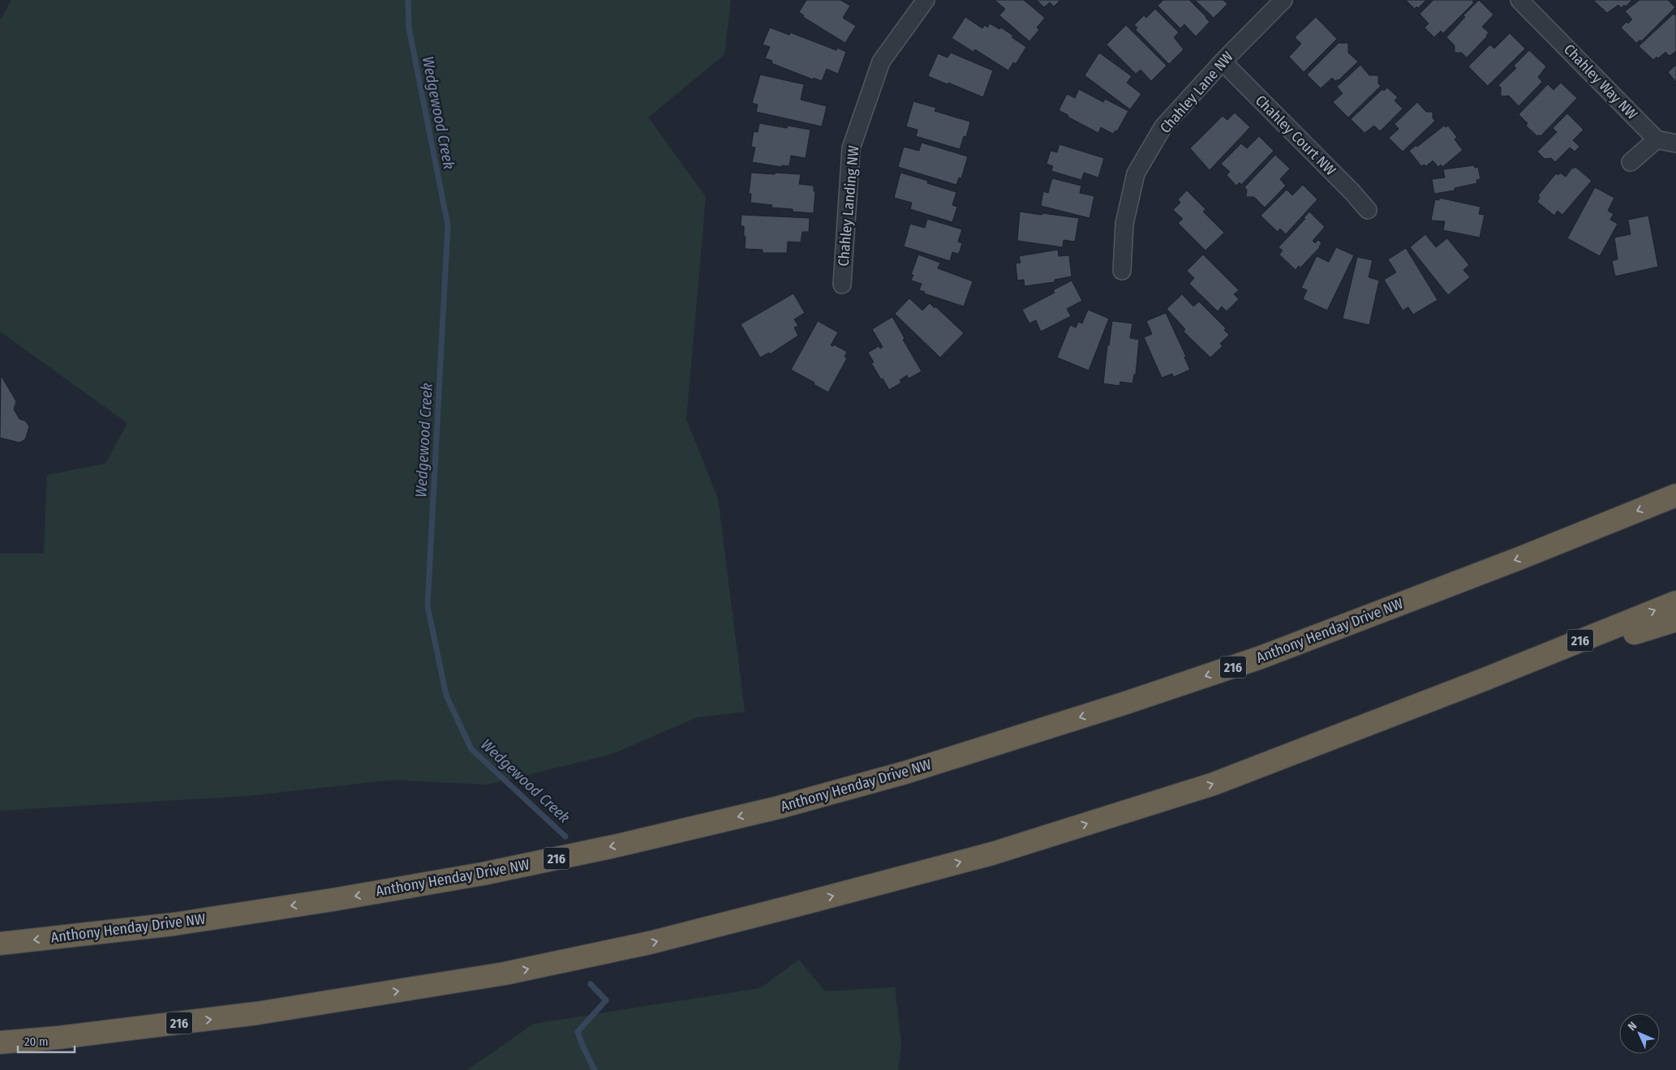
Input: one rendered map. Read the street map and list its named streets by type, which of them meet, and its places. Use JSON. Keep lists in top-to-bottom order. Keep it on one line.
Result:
{"streets":{"highway":["Anthony Henday Drive NW","216"],"street":["Chahley Way NW","Chahley Lane NW","Chahley Court NW","Chahley Landing NW"]},"crossings":[["Chahley Lane NW","Chahley Court NW"]],"water":["Wedgewood Creek"],"scale_bar":"20 m","north":"top left"}
